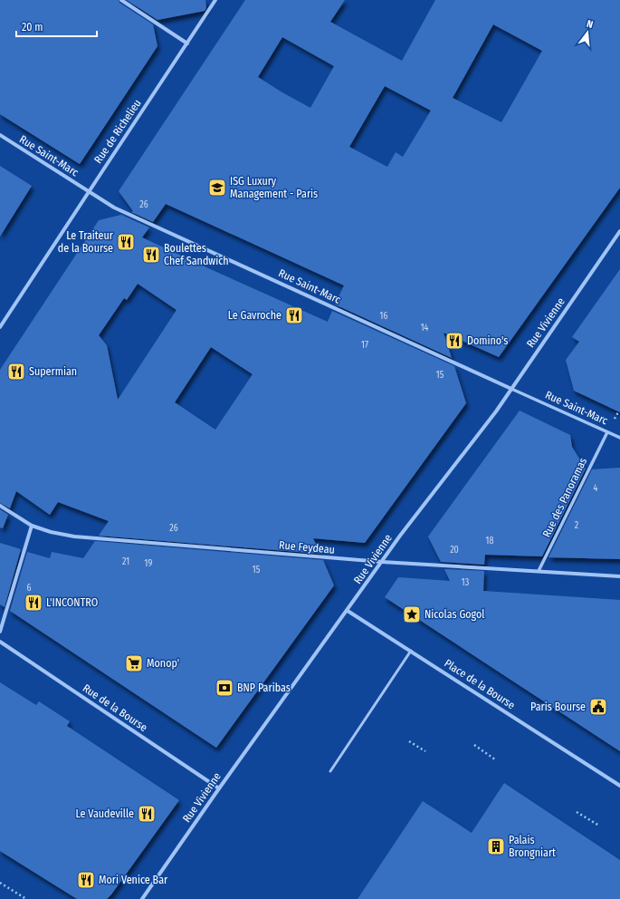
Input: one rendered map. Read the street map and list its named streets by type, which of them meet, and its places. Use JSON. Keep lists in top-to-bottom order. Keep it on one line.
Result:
{"streets":{"street":["Rue de Richelieu","Rue Saint-Marc","Rue Vivienne","Rue des Panoramas","Rue Feydeau","Place de la Bourse","Rue de la Bourse"]},"crossings":[["Rue de Richelieu","Rue Saint-Marc"],["Rue Saint-Marc","Rue Vivienne"],["Rue Saint-Marc","Rue des Panoramas"],["Rue Vivienne","Rue Feydeau"],["Rue Vivienne","Place de la Bourse"],["Rue Vivienne","Rue de la Bourse"],["Rue des Panoramas","Rue Feydeau"]],"places":{"school or university":["ISG Luxury Management - Paris"],"restaurant":["Le Traiteur de la Bourse","Boulettes Chef Sandwich","Le Gavroche","Domino's","Supermian","L'INCONTRO","Le Vaudeville","Mori Venice Bar"],"place":["Nicolas Gogol"],"supermarket":["Monop'"],"bank":["BNP Paribas"],"public building":["Paris Bourse"],"building":["Palais Brongniart"]},"house_numbers":["26","16","14","17","15","4","2","26","18","20","21","19","15","13","6"],"scale_bar":"20 m","north":"top"}
